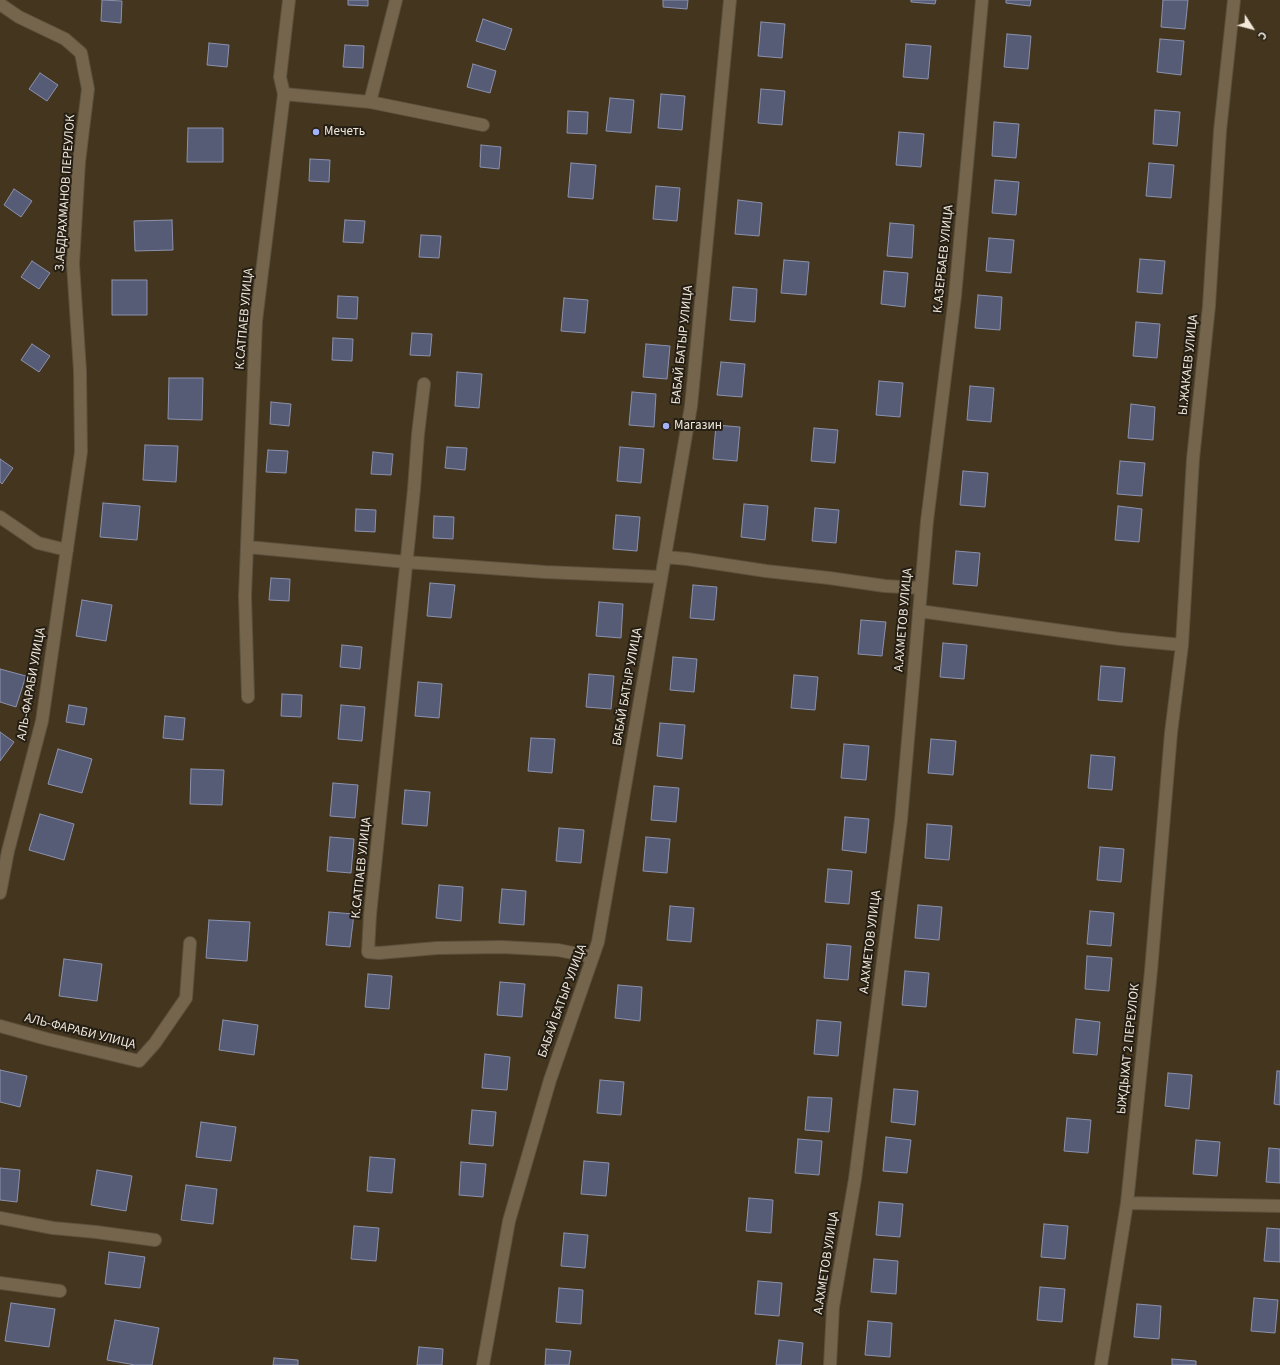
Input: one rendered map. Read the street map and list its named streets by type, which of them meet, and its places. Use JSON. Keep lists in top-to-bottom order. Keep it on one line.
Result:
{"streets":{"street":["З.АБДРАХМАНОВ ПЕРЕУЛОК","К.АЗЕРБАЕВ УЛИЦА","К.САТПАЕВ УЛИЦА","БАБАЙ БАТЫР УЛИЦА","Ы.ЖАКАЕВ УЛИЦА","А.АХМЕТОВ УЛИЦА","АЛЬ-ФАРАБИ УЛИЦА","ЫЖДЫХАТ 2 ПЕРЕУЛОК"]},"crossings":[["З.АБДРАХМАНОВ ПЕРЕУЛОК","АЛЬ-ФАРАБИ УЛИЦА"],["К.АЗЕРБАЕВ УЛИЦА","А.АХМЕТОВ УЛИЦА"],["К.САТПАЕВ УЛИЦА","БАБАЙ БАТЫР УЛИЦА"],["Ы.ЖАКАЕВ УЛИЦА","ЫЖДЫХАТ 2 ПЕРЕУЛОК"]],"places":["Мечеть","Магазин"],"north":"bottom right"}
